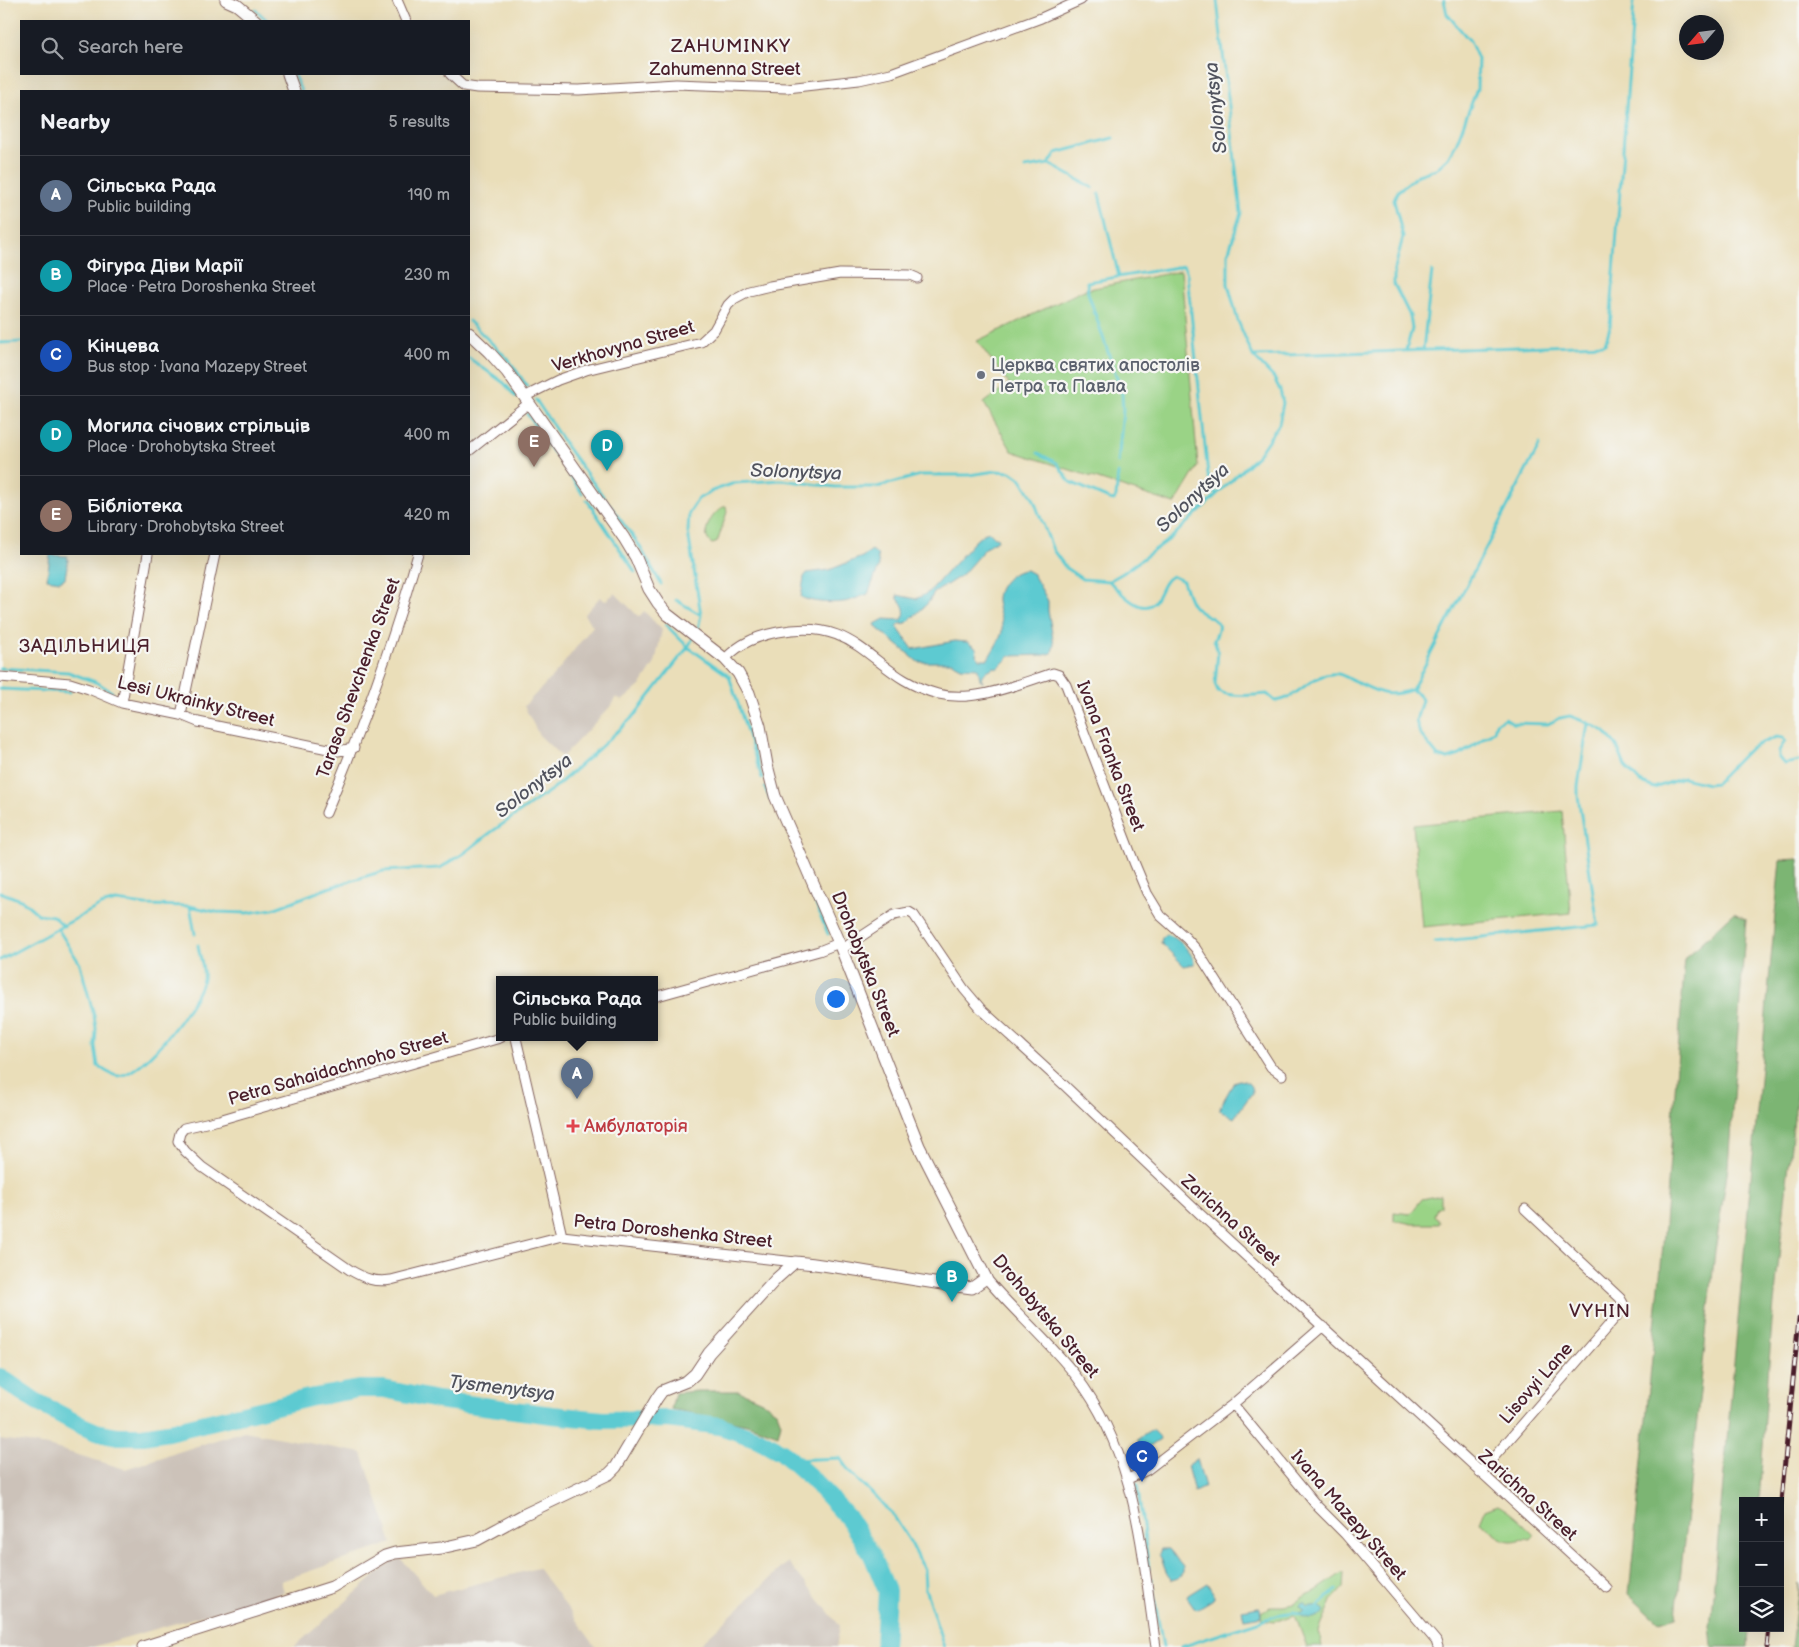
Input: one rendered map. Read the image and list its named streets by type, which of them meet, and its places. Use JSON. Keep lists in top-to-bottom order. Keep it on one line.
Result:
{"streets":{"street":["Zahumenna Street","Verkhovyna Street","Tarasa Shevchenka Street","Lesi Ukrainky Street","Ivana Franka Street","Drohobytska Street","Petra Sahaidachnoho Street","Zarichna Street","Petra Doroshenka Street","Lisovyi Lane","Ivana Mazepy Street"]},"crossings":[["Verkhovyna Street","Drohobytska Street"],["Tarasa Shevchenka Street","Lesi Ukrainky Street"],["Ivana Franka Street","Drohobytska Street"],["Drohobytska Street","Zarichna Street"],["Drohobytska Street","Petra Doroshenka Street"],["Petra Sahaidachnoho Street","Petra Doroshenka Street"],["Zarichna Street","Lisovyi Lane"]],"districts":["ZAHUMINKY","ЗАДІЛЬНИЦЯ","VYHIN"],"water":["Solonytsya","Tysmenytsya"],"places":{"other":["Церква святих апостолів Петра та Павла"],"health":["Амбулаторія"]},"north":"bottom left","page":{"search":"Search here","heading":["Nearby","5 results"],"list":[{"mark":"A","name":"Сільська Рада","note":"Public building","value":"190 m"},{"mark":"B","name":"Фігура Діви Марії","note":"Place · Petra Doroshenka Street","value":"230 m"},{"mark":"C","name":"Кінцева","note":"Bus stop · Ivana Mazepy Street","value":"400 m"},{"mark":"D","name":"Могила січових стрільців","note":"Place · Drohobytska Street","value":"400 m"},{"mark":"E","name":"Бібліотека","note":"Library · Drohobytska Street","value":"420 m"}],"pins":["E","D","A","B","C"],"popup":["Сільська Рада","Public building"],"map_buttons":["+","−"]}}
